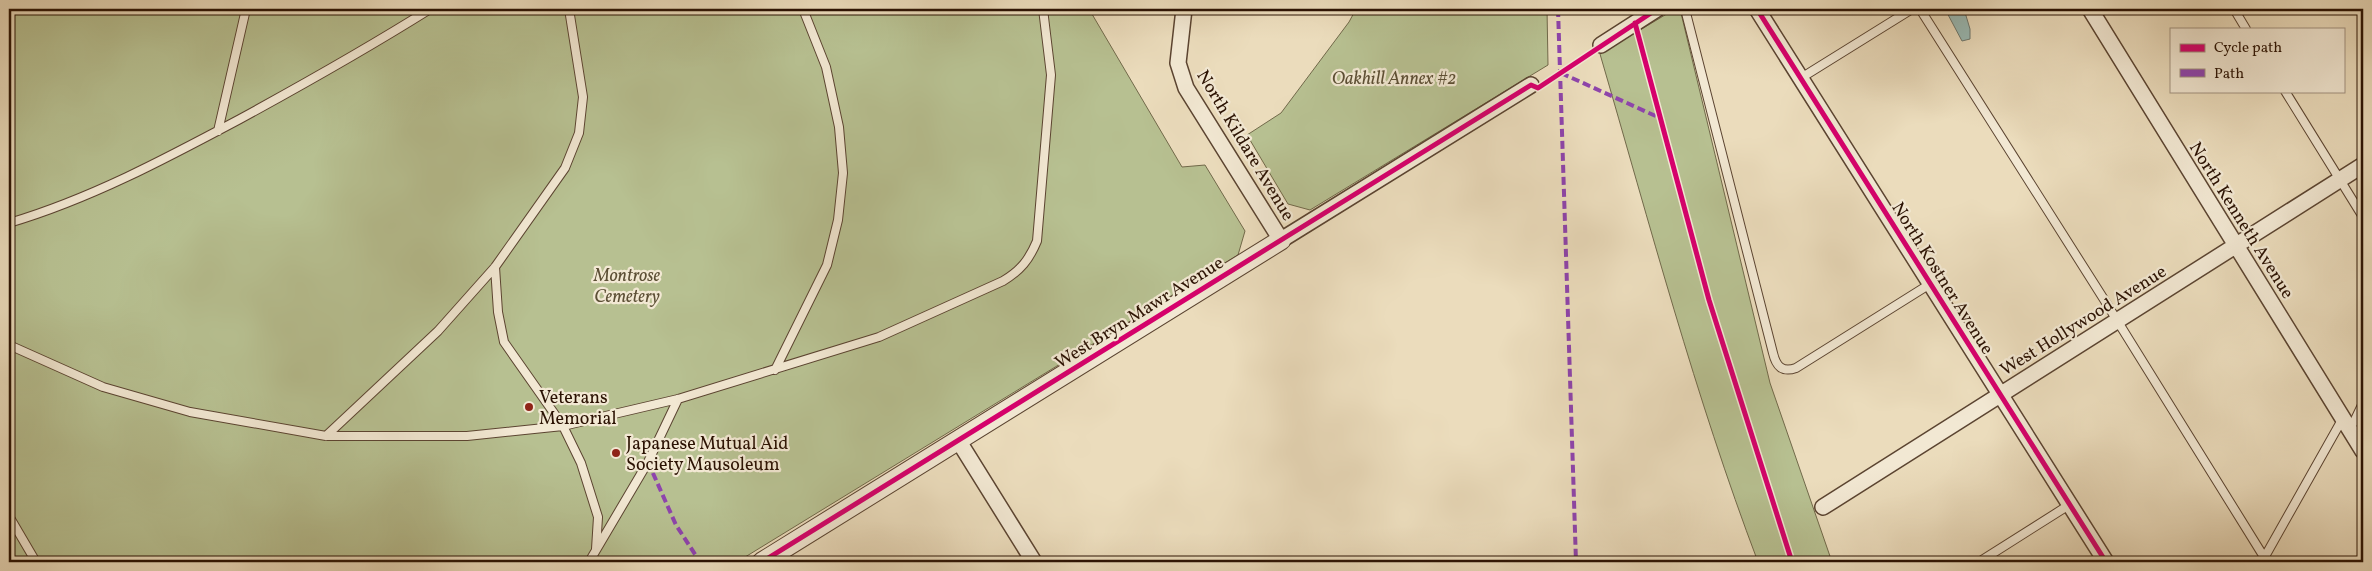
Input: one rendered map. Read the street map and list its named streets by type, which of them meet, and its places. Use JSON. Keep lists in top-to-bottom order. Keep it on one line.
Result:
{"streets":{"street":["North Kildare Avenue","North Kenneth Avenue","North Kostner Avenue","West Bryn Mawr Avenue","West Hollywood Avenue"]},"crossings":[["North Kildare Avenue","West Bryn Mawr Avenue"],["North Kenneth Avenue","West Hollywood Avenue"],["North Kostner Avenue","West Hollywood Avenue"]],"parks":["Oakhill Annex #2","Montrose Cemetery"],"places":["Veterans Memorial","Japanese Mutual Aid Society Mausoleum"],"legend":["Cycle path","Path"]}
